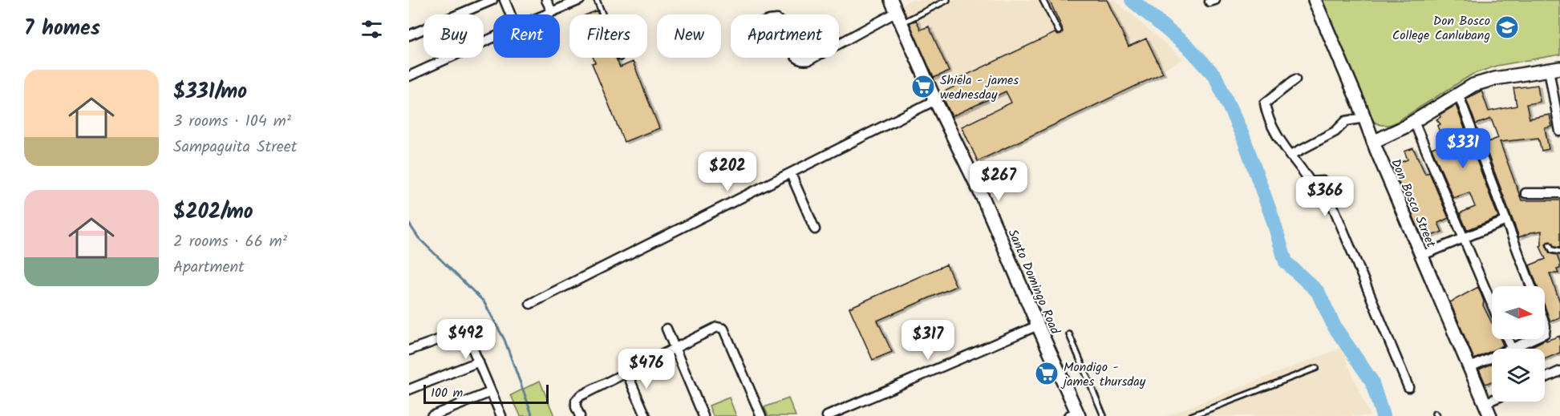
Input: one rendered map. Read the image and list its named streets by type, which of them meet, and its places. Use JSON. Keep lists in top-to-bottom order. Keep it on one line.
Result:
{"streets":{"street":["Don Bosco Street","Santo Domingo Road"]},"places":{"school or university":["Don Bosco College Canlubang"],"supermarket":["Shiela - james wednesday","Mondigo - james thursday"]},"scale_bar":"100 m","north":"right","page":{"heading":"7 homes","chip":["Buy","Rent","Filters","New","Apartment"],"list":[{"name":"$331/mo","note":"3 rooms · 104 m² · Sampaguita Street"},{"name":"$202/mo","note":"2 rooms · 66 m² · Apartment"}],"price":["$331","$202","$267","$366","$492","$317","$476"],"scale":"100 m"}}
